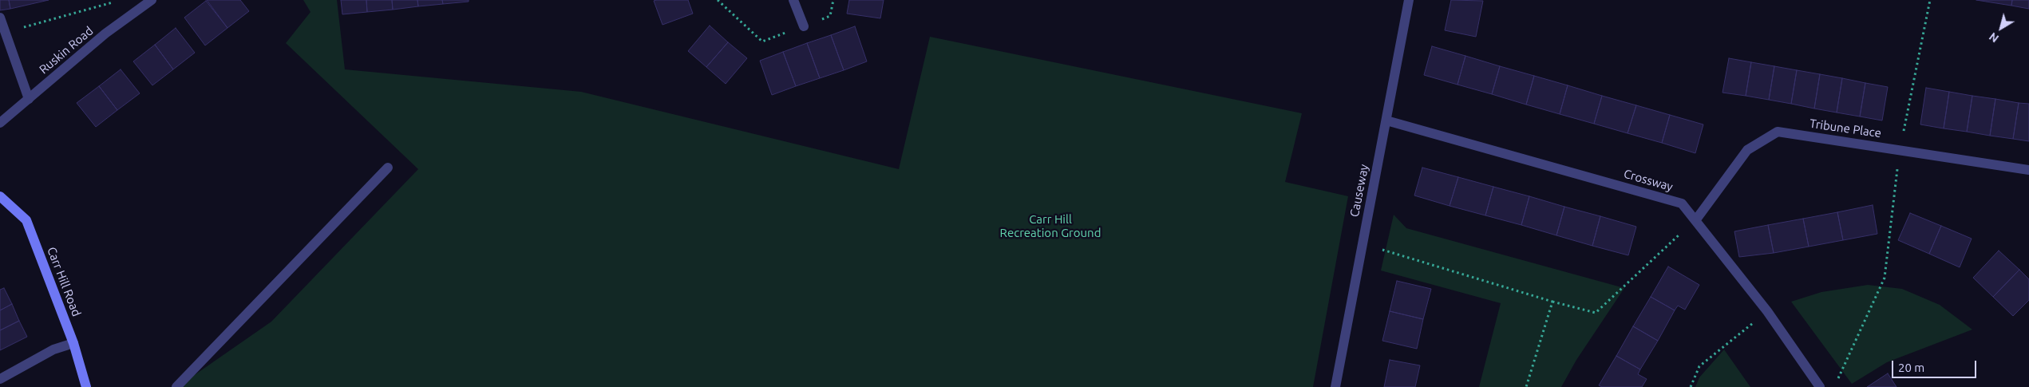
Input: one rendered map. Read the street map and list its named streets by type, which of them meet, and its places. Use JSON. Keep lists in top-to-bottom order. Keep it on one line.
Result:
{"streets":{"street":["Ruskin Road","Tribune Place","Crossway","Causeway","Carr Hill Road"]},"crossings":[["Tribune Place","Crossway"],["Crossway","Causeway"]],"parks":["Carr Hill Recreation Ground"],"scale_bar":"20 m","north":"bottom left"}
